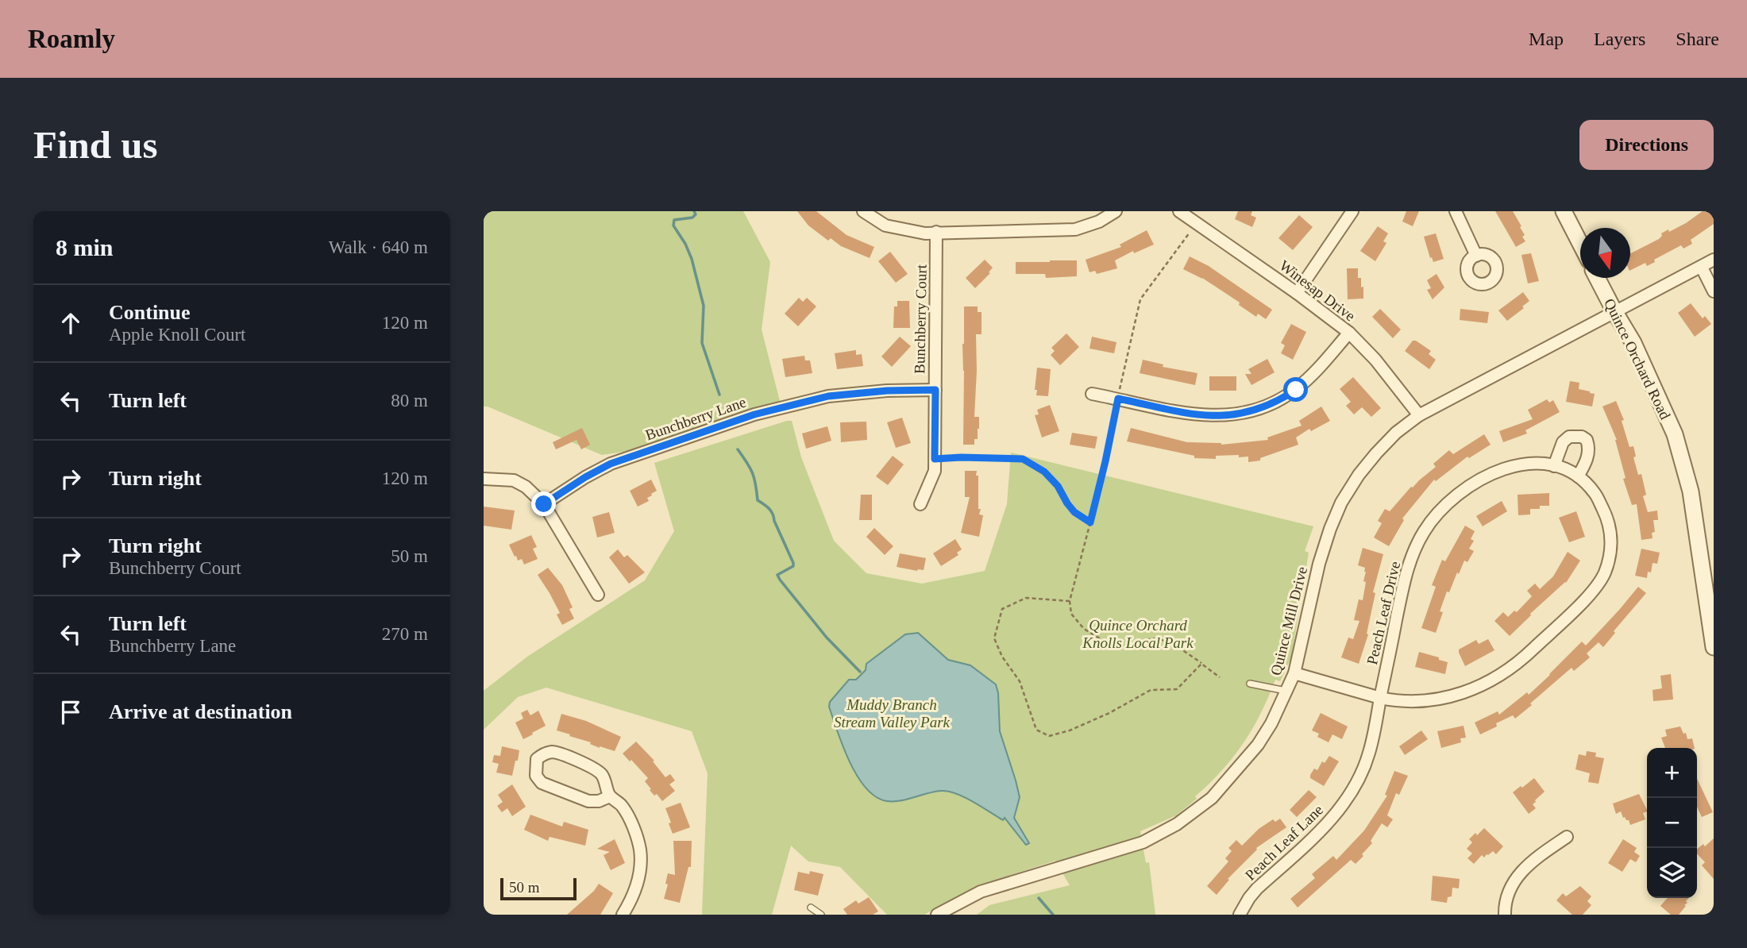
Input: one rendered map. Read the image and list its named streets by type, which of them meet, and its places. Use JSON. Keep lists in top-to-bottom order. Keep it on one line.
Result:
{"streets":{"street":["Winesap Drive","Bunchberry Court","Quince Orchard Road","Bunchberry Lane","Peach Leaf Drive","Quince Mill Drive","Peach Leaf Lane"]},"crossings":[["Winesap Drive","Quince Mill Drive"],["Bunchberry Court","Bunchberry Lane"],["Quince Orchard Road","Quince Mill Drive"],["Peach Leaf Drive","Quince Mill Drive"],["Peach Leaf Drive","Peach Leaf Lane"]],"parks":["Quince Orchard Knolls Local Park","Muddy Branch Stream Valley Park"],"scale_bar":"50 m","north":"bottom","page":{"header":"Roamly","nav":["Map","Layers","Share"],"buttons":"Directions","title":"Find us","heading":["8 min","Walk · 640 m"],"list":[["Continue","Apple Knoll Court","120 m"],["Turn left","80 m"],["Turn right","120 m"],["Turn right","Bunchberry Court","50 m"],["Turn left","Bunchberry Lane","270 m"],"Arrive at destination"],"map_buttons":["+","−"],"scale":"50 m"}}
